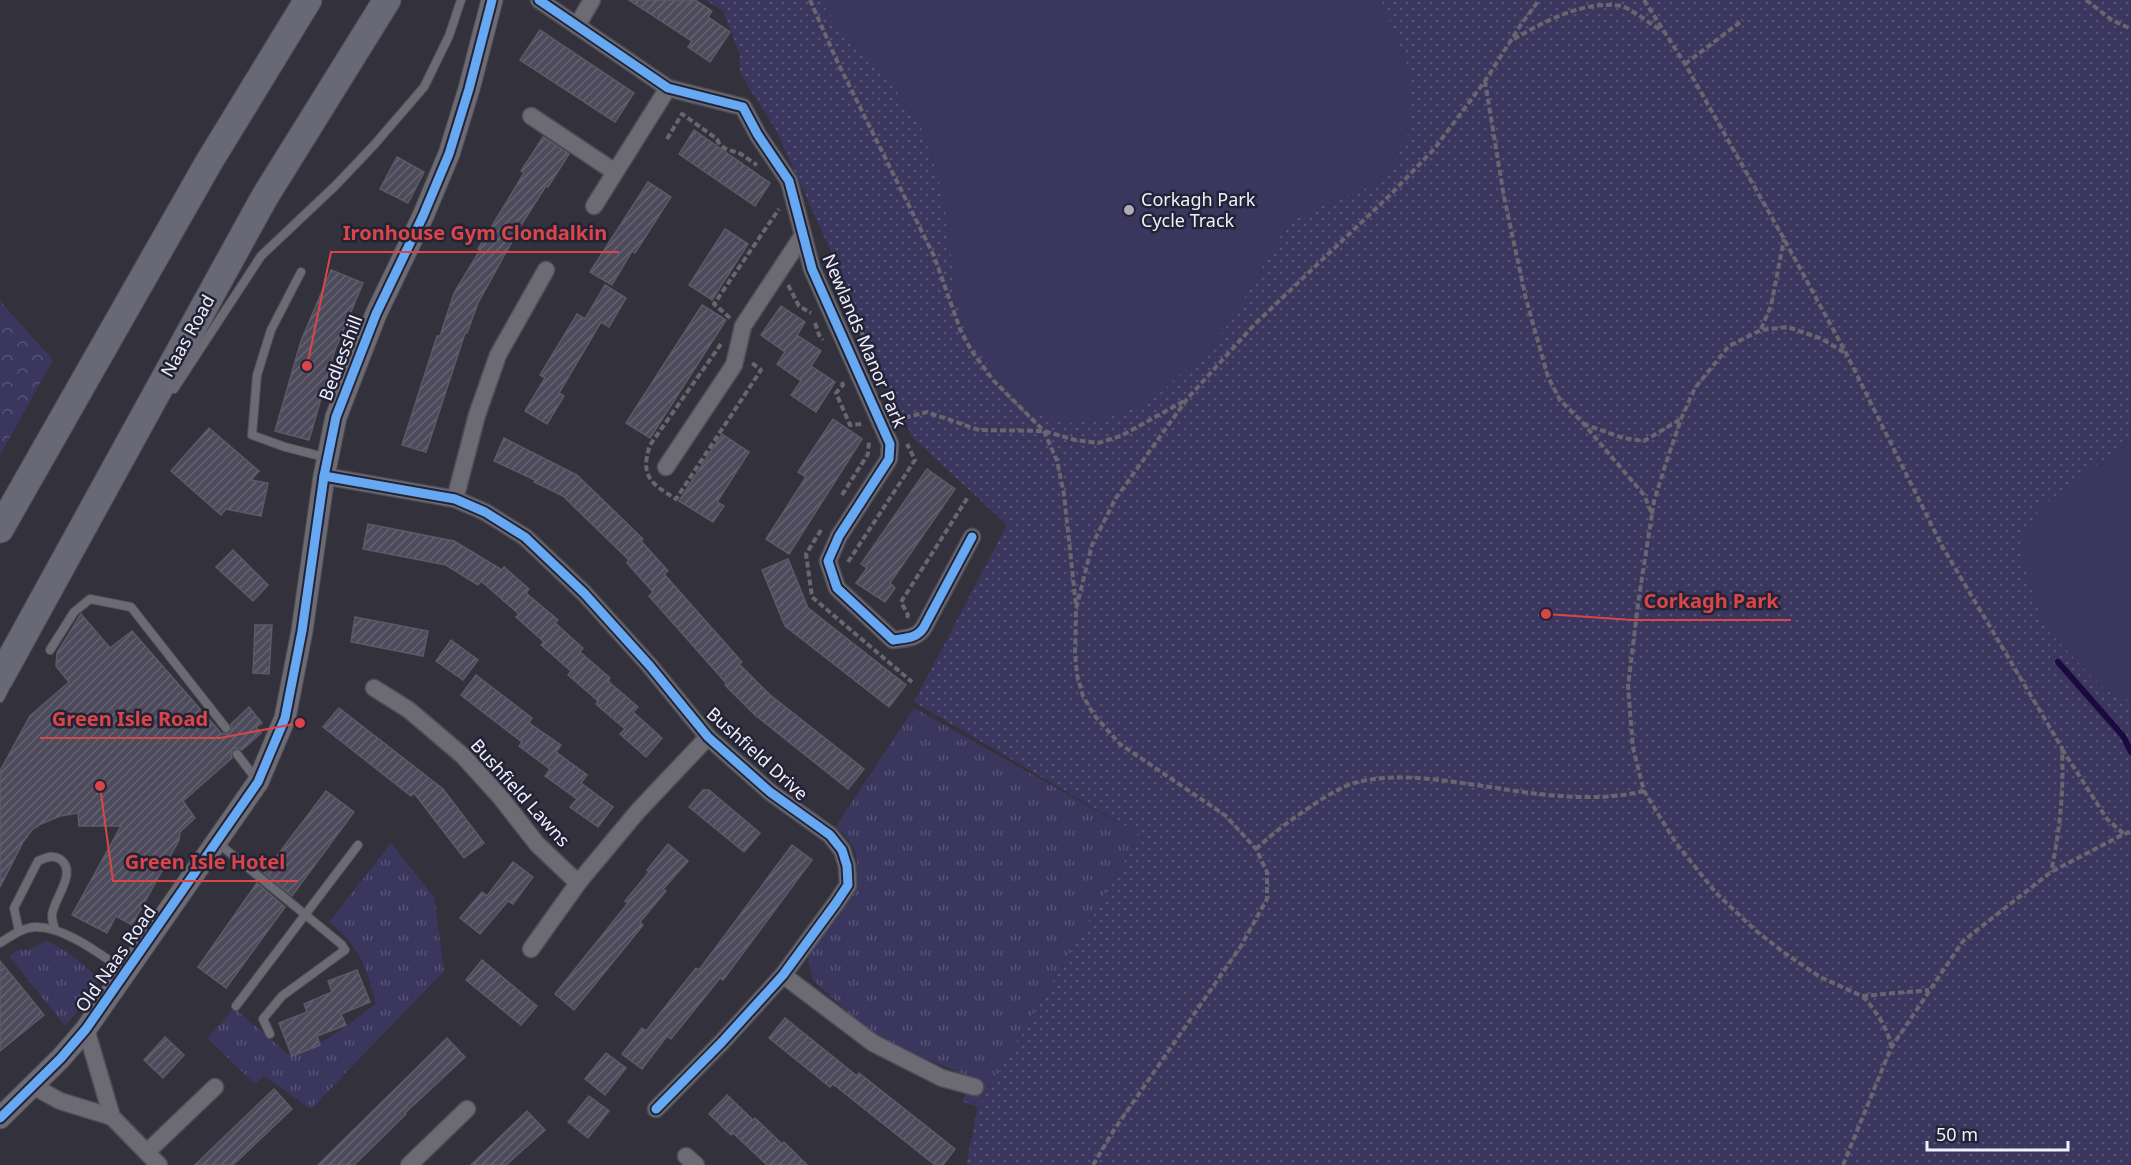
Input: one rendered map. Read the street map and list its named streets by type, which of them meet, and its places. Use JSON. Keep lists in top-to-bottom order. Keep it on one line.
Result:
{"streets":{"highway":["Naas Road"],"street":["Newlands Manor Park","Bedlesshill","Bushfield Drive","Bushfield Lawns","Old Naas Road"]},"crossings":[["Bedlesshill","Bushfield Drive"],["Bedlesshill","Old Naas Road"]],"places":["Corkagh Park Cycle Track","Ironhouse Gym Clondalkin","Corkagh Park","Green Isle Road","Green Isle Hotel"],"scale_bar":"50 m"}
